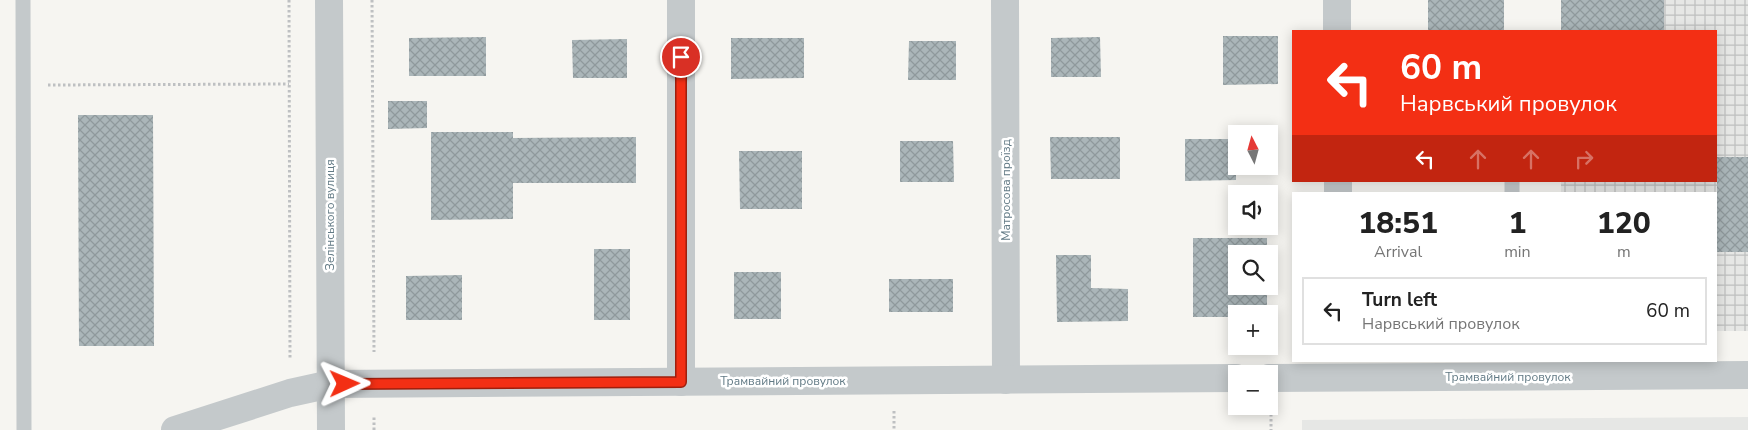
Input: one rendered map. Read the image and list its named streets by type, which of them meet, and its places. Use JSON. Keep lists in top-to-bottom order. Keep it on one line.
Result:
{"streets":{"street":["Матросова проїзд","Зелінського вулиця","Трамвайний провулок"]},"crossings":[["Матросова проїзд","Трамвайний провулок"],["Зелінського вулиця","Трамвайний провулок"]],"north":"top","page":{"turn":["60 m","Нарвський провулок"],"map_buttons":["+","−"],"eta":["18:51","Arrival","1","min","120","m"],"list":[{"name":"Turn left","note":"Нарвський провулок","value":"60 m"}]}}
